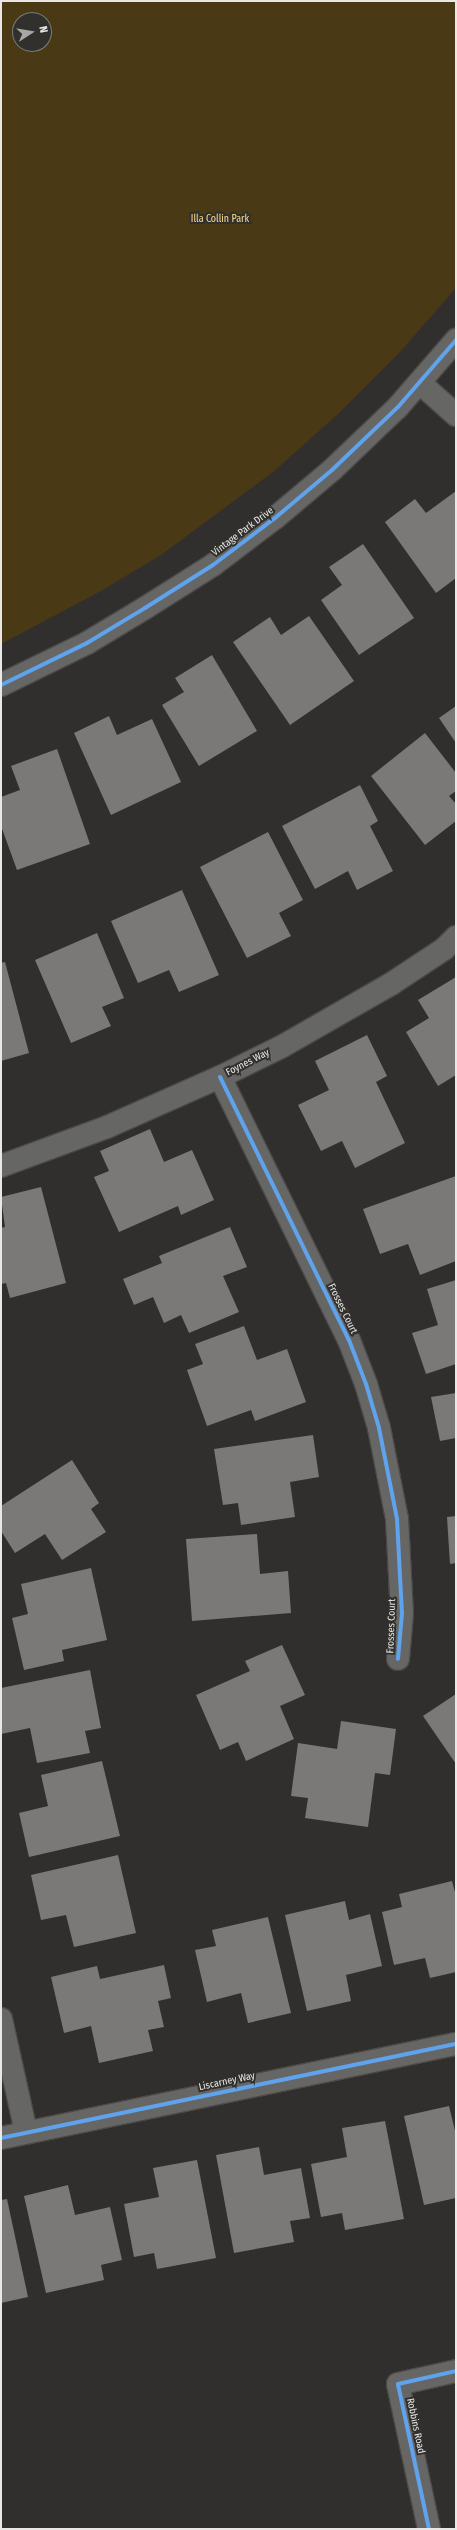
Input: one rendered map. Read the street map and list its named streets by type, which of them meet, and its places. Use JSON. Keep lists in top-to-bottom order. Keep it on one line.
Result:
{"streets":{"street":["Vintage Park Drive","Foynes Way","Frosses Court","Liscarney Way","Robbins Road"]},"crossings":[["Foynes Way","Frosses Court"]],"parks":["Illa Collin Park"],"north":"right"}
